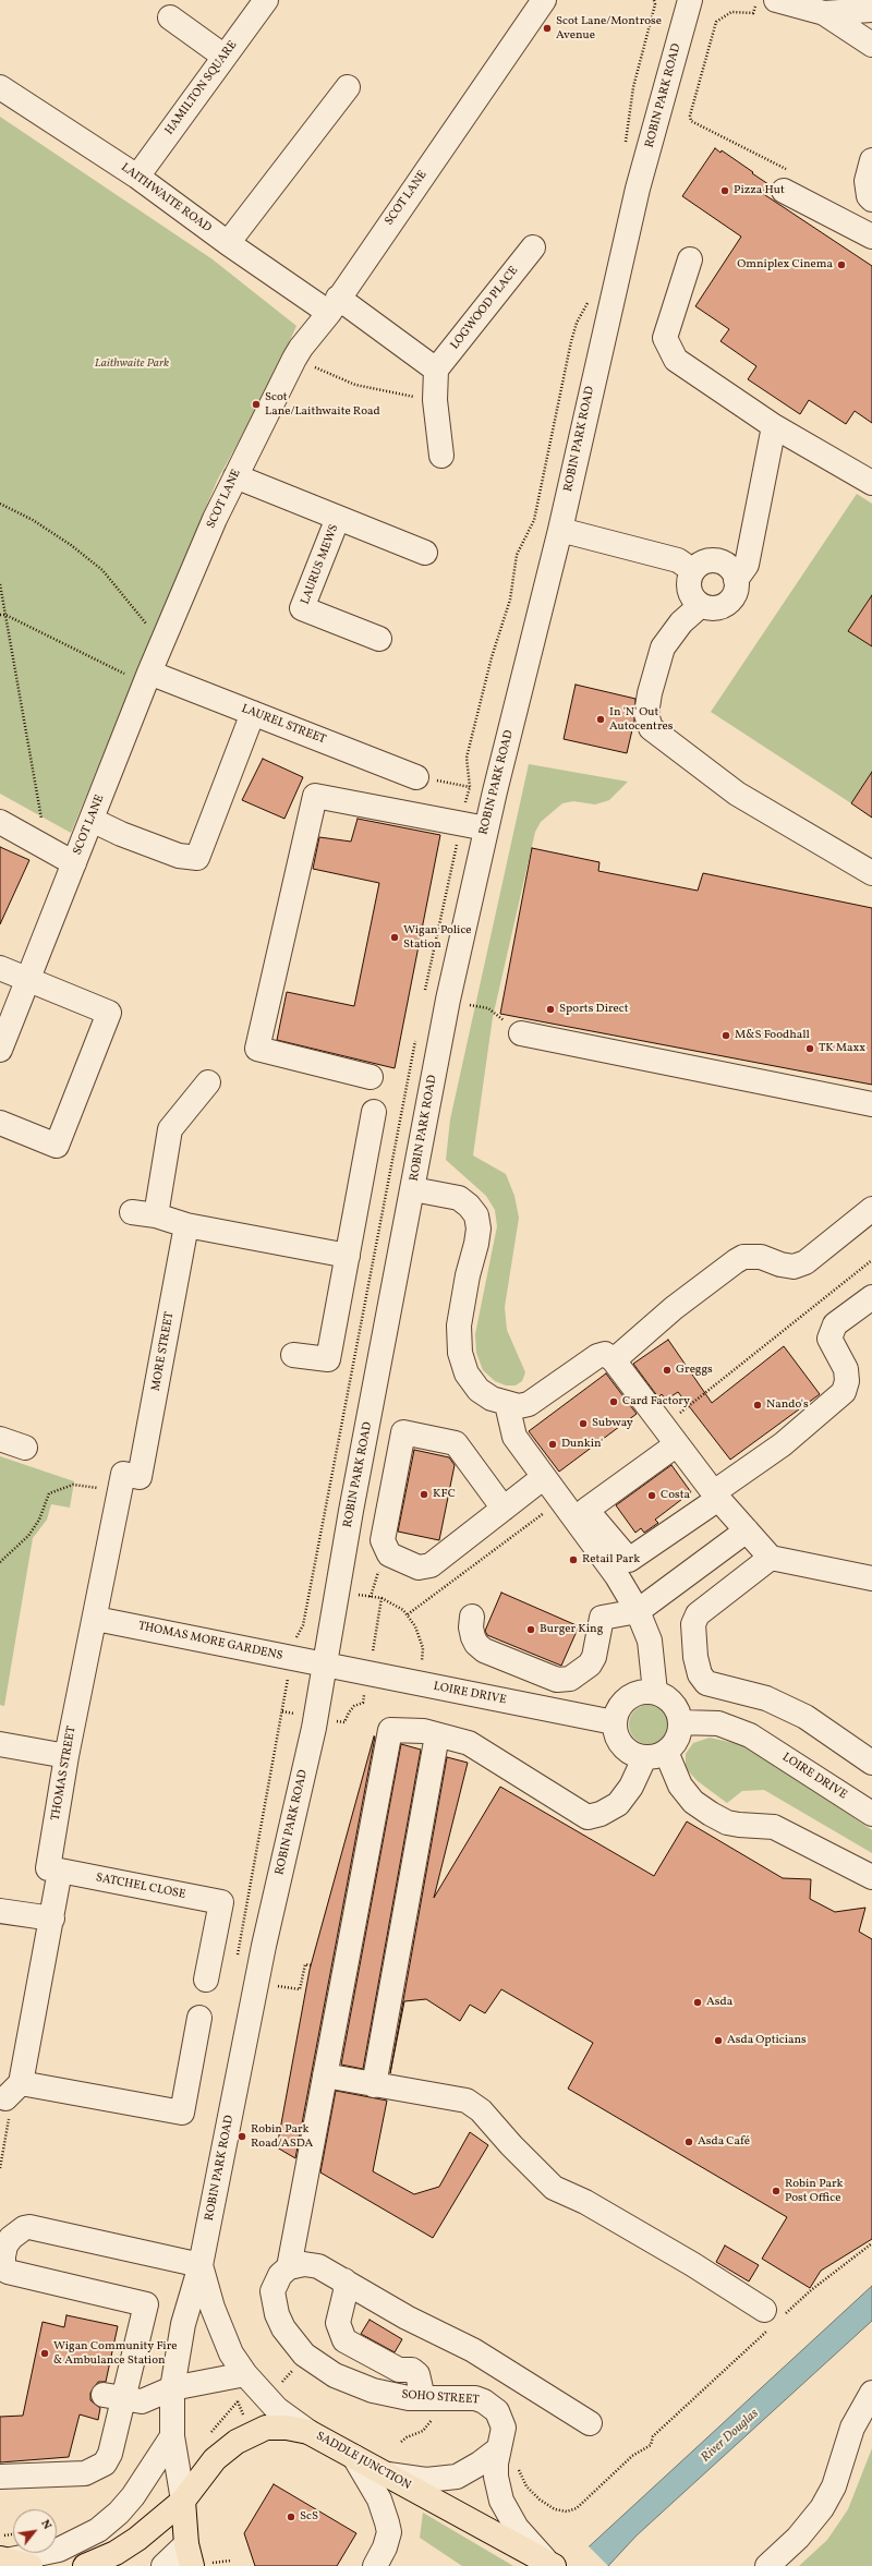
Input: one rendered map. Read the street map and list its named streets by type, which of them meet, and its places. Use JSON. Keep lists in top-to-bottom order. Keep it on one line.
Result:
{"streets":{"highway":["SADDLE JUNCTION"],"street":["HAMILTON SQUARE","ROBIN PARK ROAD","LAITHWAITE ROAD","SCOT LANE","LOGWOOD PLACE","LAURUS MEWS","LAUREL STREET","MORE STREET","THOMAS MORE GARDENS","LOIRE DRIVE","THOMAS STREET","SATCHEL CLOSE","SOHO STREET"]},"crossings":[["HAMILTON SQUARE","LAITHWAITE ROAD"],["ROBIN PARK ROAD","THOMAS MORE GARDENS"],["ROBIN PARK ROAD","LOIRE DRIVE"],["ROBIN PARK ROAD","SADDLE JUNCTION"],["LAITHWAITE ROAD","SCOT LANE"],["SCOT LANE","LAURUS MEWS"],["SCOT LANE","LAUREL STREET"],["MORE STREET","THOMAS STREET"],["THOMAS MORE GARDENS","LOIRE DRIVE"],["THOMAS MORE GARDENS","THOMAS STREET"],["THOMAS STREET","SATCHEL CLOSE"],["SOHO STREET","SADDLE JUNCTION"]],"water":["River Douglas"],"parks":["Laithwaite Park"],"places":["Scot Lane/Montrose Avenue","Pizza Hut","Omniplex Cinema","Scot Lane/Laithwaite Road","In 'N' Out Autocentres","Wigan Police Station","Sports Direct","M&S Foodhall","TK Maxx","Greggs","Card Factory","Nando's","Subway","Dunkin'","KFC","Costa","Retail Park","Burger King","Asda","Asda Opticians","Robin Park Road/ASDA","Asda Café","Robin Park Post Office","Wigan Community Fire & Ambulance Station","ScS"],"north":"top right"}
